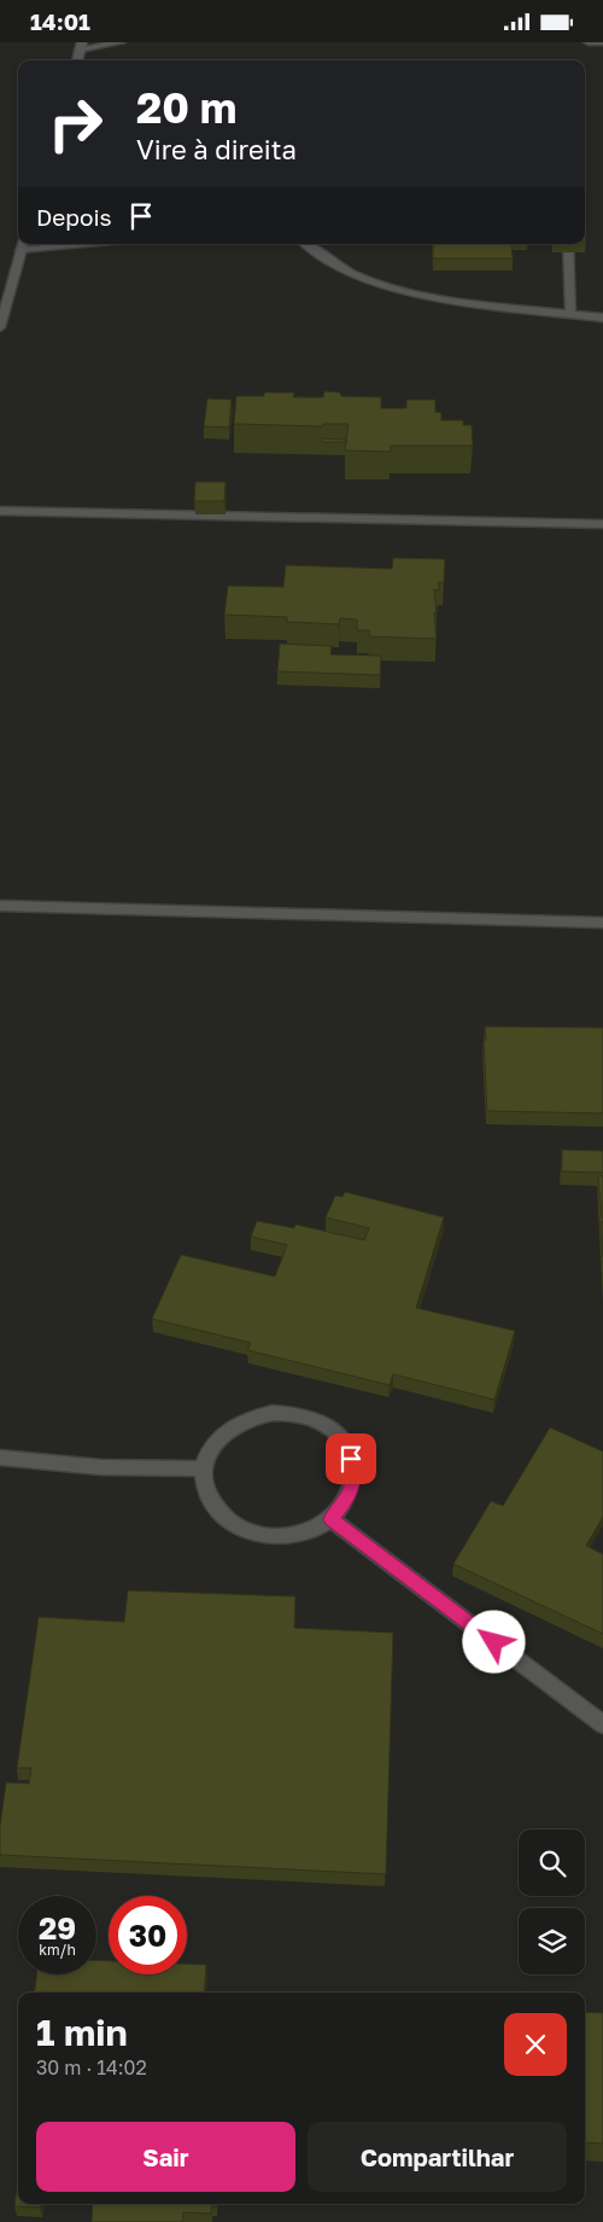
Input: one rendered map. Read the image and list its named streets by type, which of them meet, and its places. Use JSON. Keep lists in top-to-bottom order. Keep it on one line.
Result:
{"page":{"status":"14:01","turn":["20 m","Vire à direita"],"then":"Depois","speed":"29 km/h","limit":"30","heading":["1 min","30 m · 14:02"],"buttons":["Sair","Compartilhar"]}}
